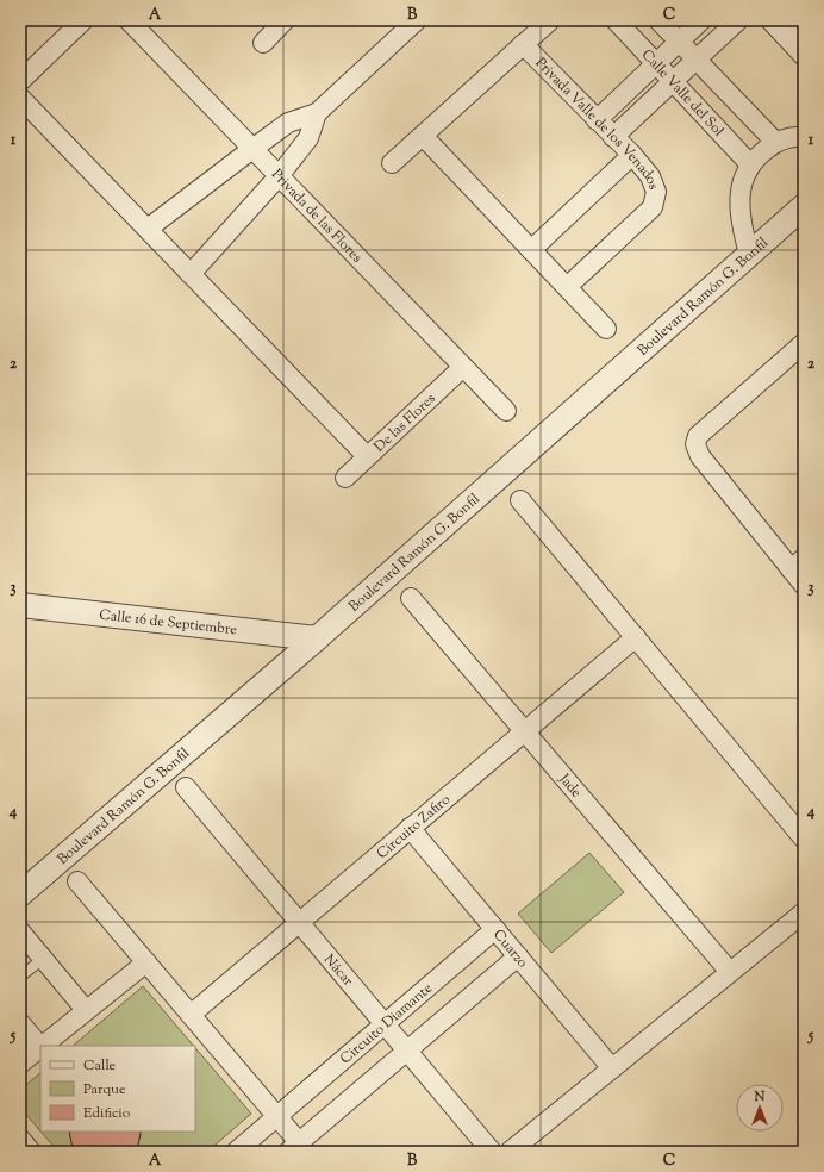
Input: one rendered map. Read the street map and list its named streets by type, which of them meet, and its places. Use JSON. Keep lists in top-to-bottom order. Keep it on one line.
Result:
{"streets":{"street":["Calle Valle del Sol","Privada Valle de los Venados","Privada de las Flores","Boulevard Ramón G. Bonfil","De las Flores","Calle 16 de Septiembre","Jade","Circuito Zafiro","Cuarzo","Nácar","Circuito Diamante"]},"crossings":[["Privada de las Flores","De las Flores"],["Boulevard Ramón G. Bonfil","Calle 16 de Septiembre"],["Jade","Circuito Zafiro"],["Circuito Zafiro","Cuarzo"],["Circuito Zafiro","Nácar"],["Cuarzo","Circuito Diamante"],["Nácar","Circuito Diamante"]],"legend":["Calle","Parque","Edificio"],"north":"top","grid":{"columns":["A","B","C"],"rows":["1","2","3","4","5"]}}
